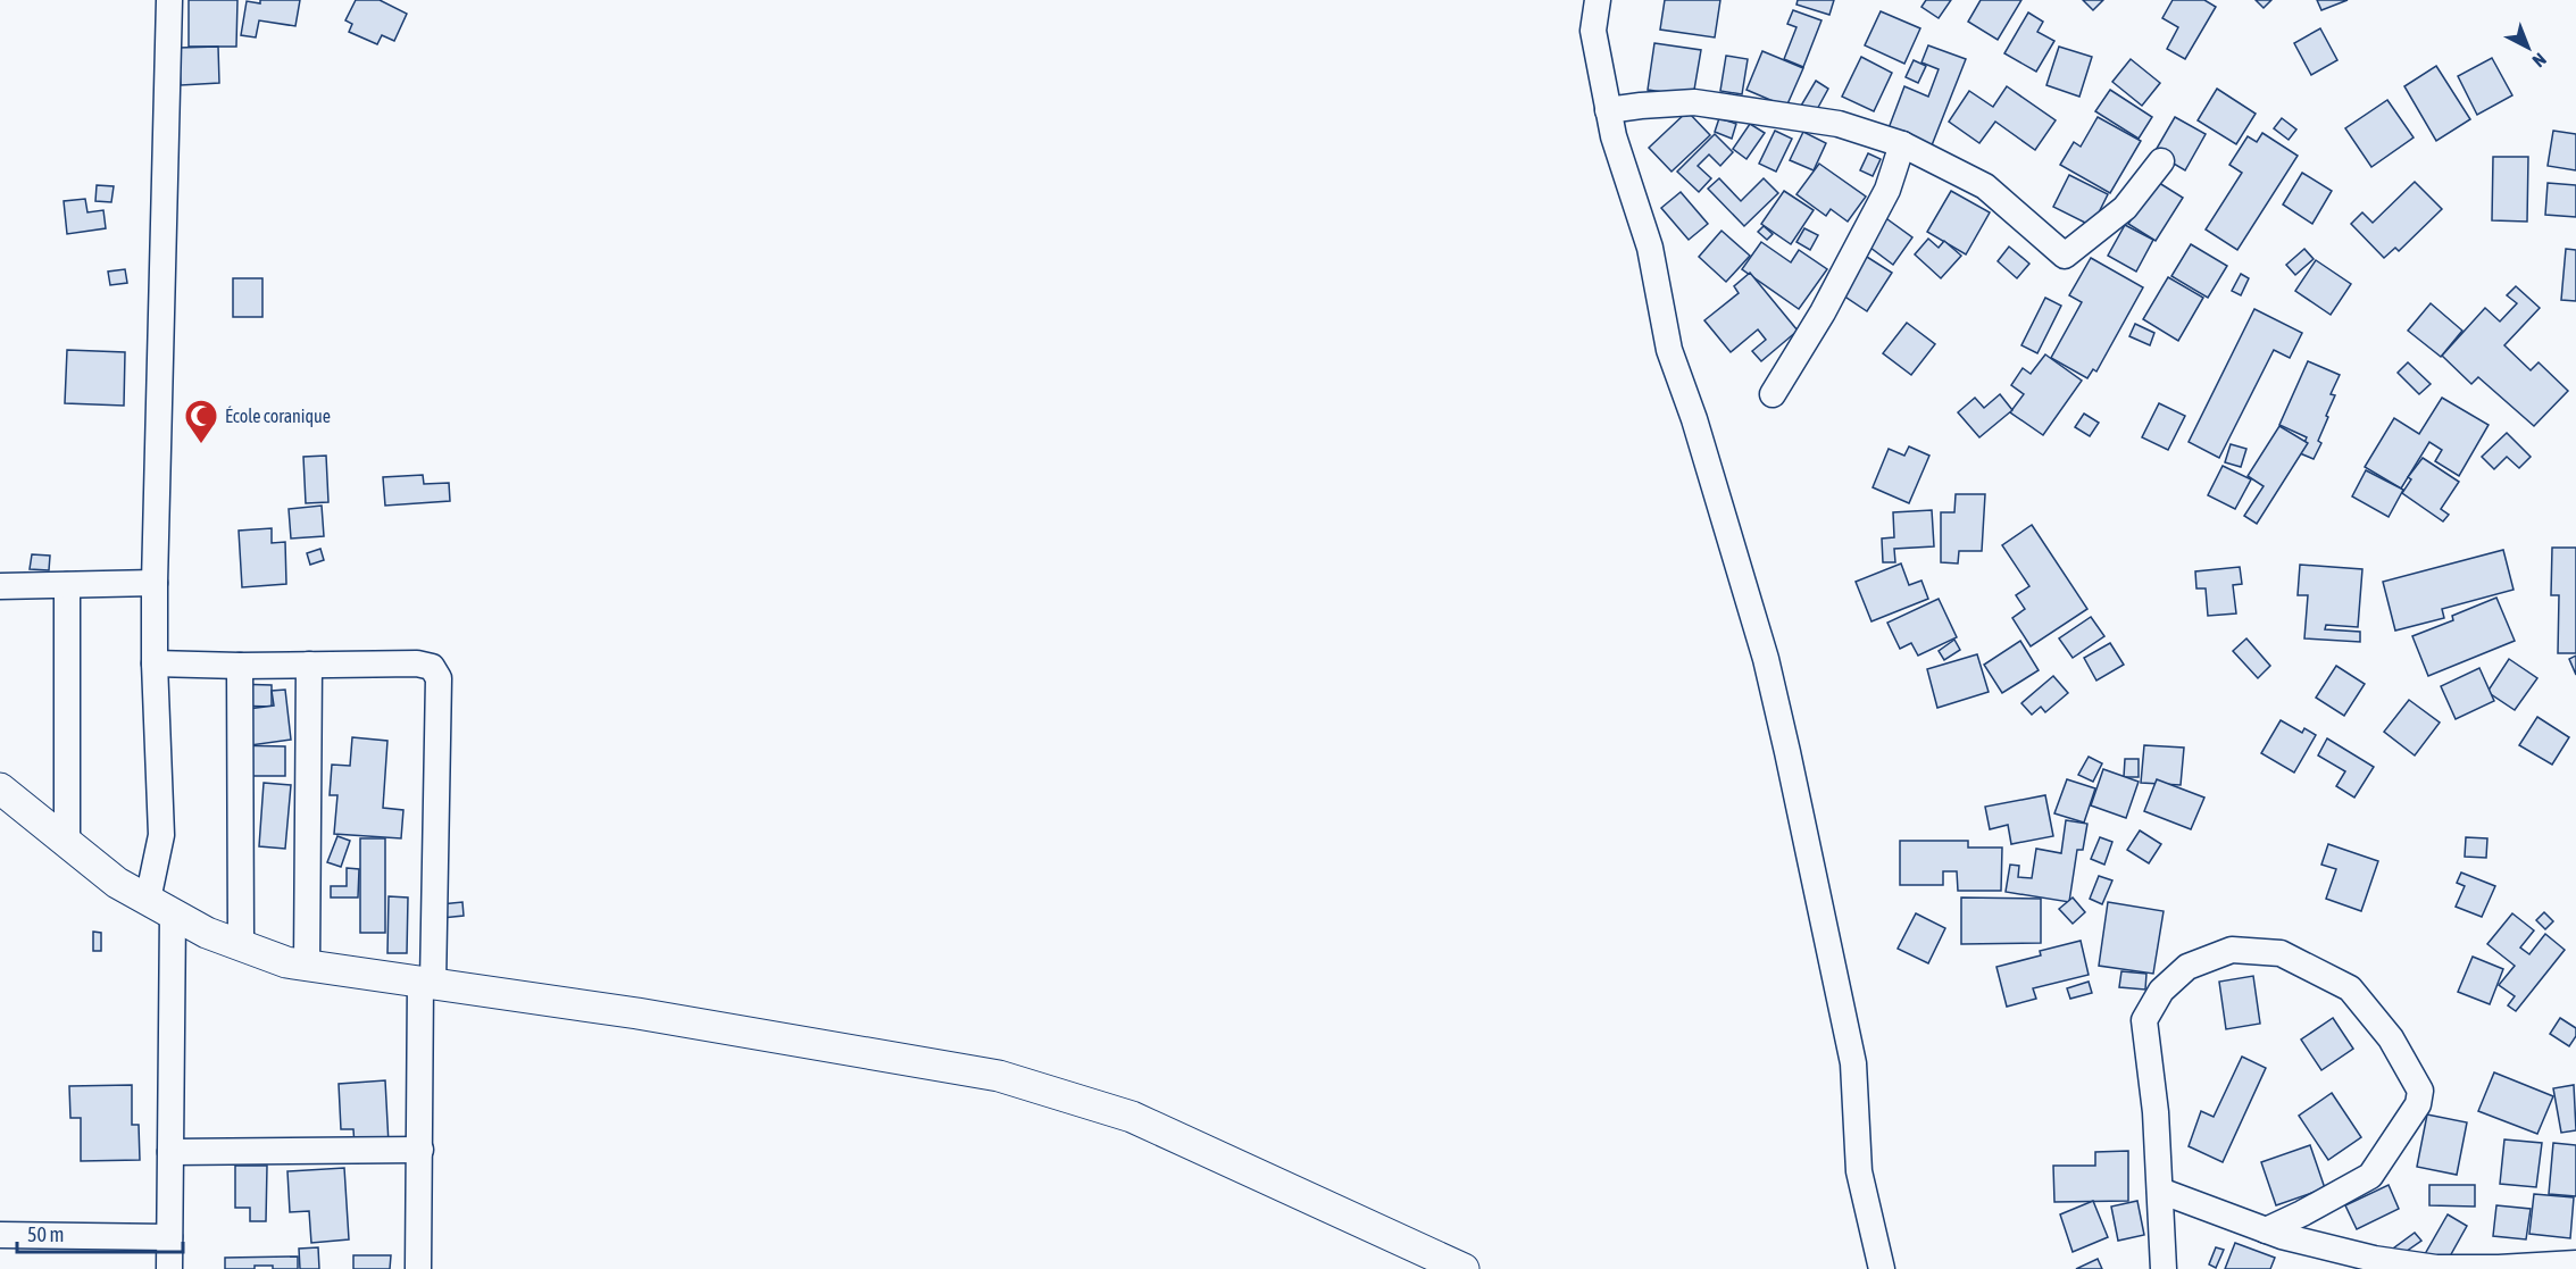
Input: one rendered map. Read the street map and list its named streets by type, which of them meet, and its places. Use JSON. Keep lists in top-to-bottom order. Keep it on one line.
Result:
{"places":{"mosque":["École coranique"]},"scale_bar":"50 m","north":"bottom right"}
